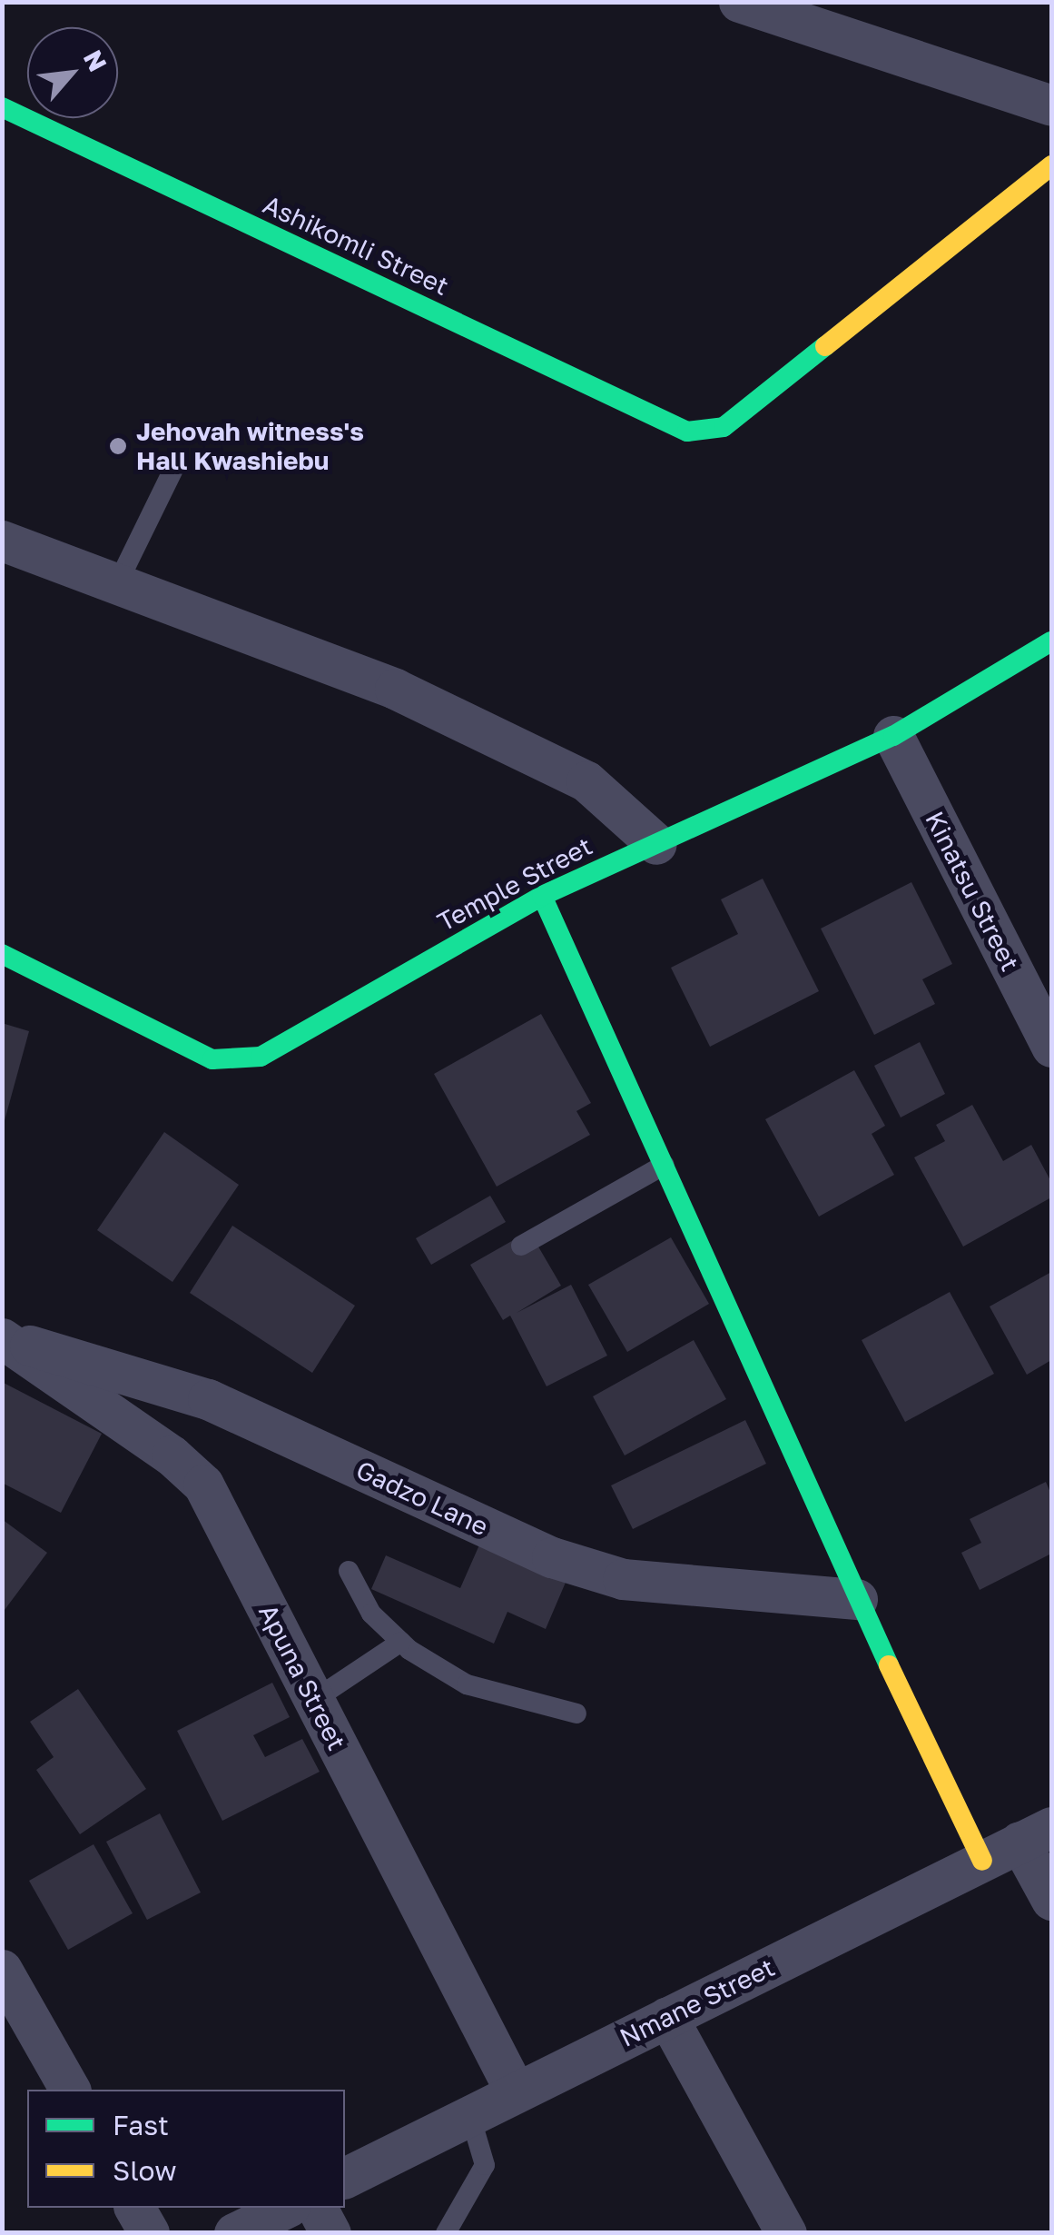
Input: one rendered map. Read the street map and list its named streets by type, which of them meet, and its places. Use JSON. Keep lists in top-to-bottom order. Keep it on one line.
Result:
{"streets":{"street":["Ashikomli Street","Temple Street","Kinatsu Street","Gadzo Lane","Apuna Street","Nmane Street"]},"crossings":[["Temple Street","Kinatsu Street"],["Gadzo Lane","Apuna Street"],["Apuna Street","Nmane Street"]],"places":["Jehovah witness's Hall Kwashiebu"],"legend":["Fast","Slow"],"north":"top right"}
